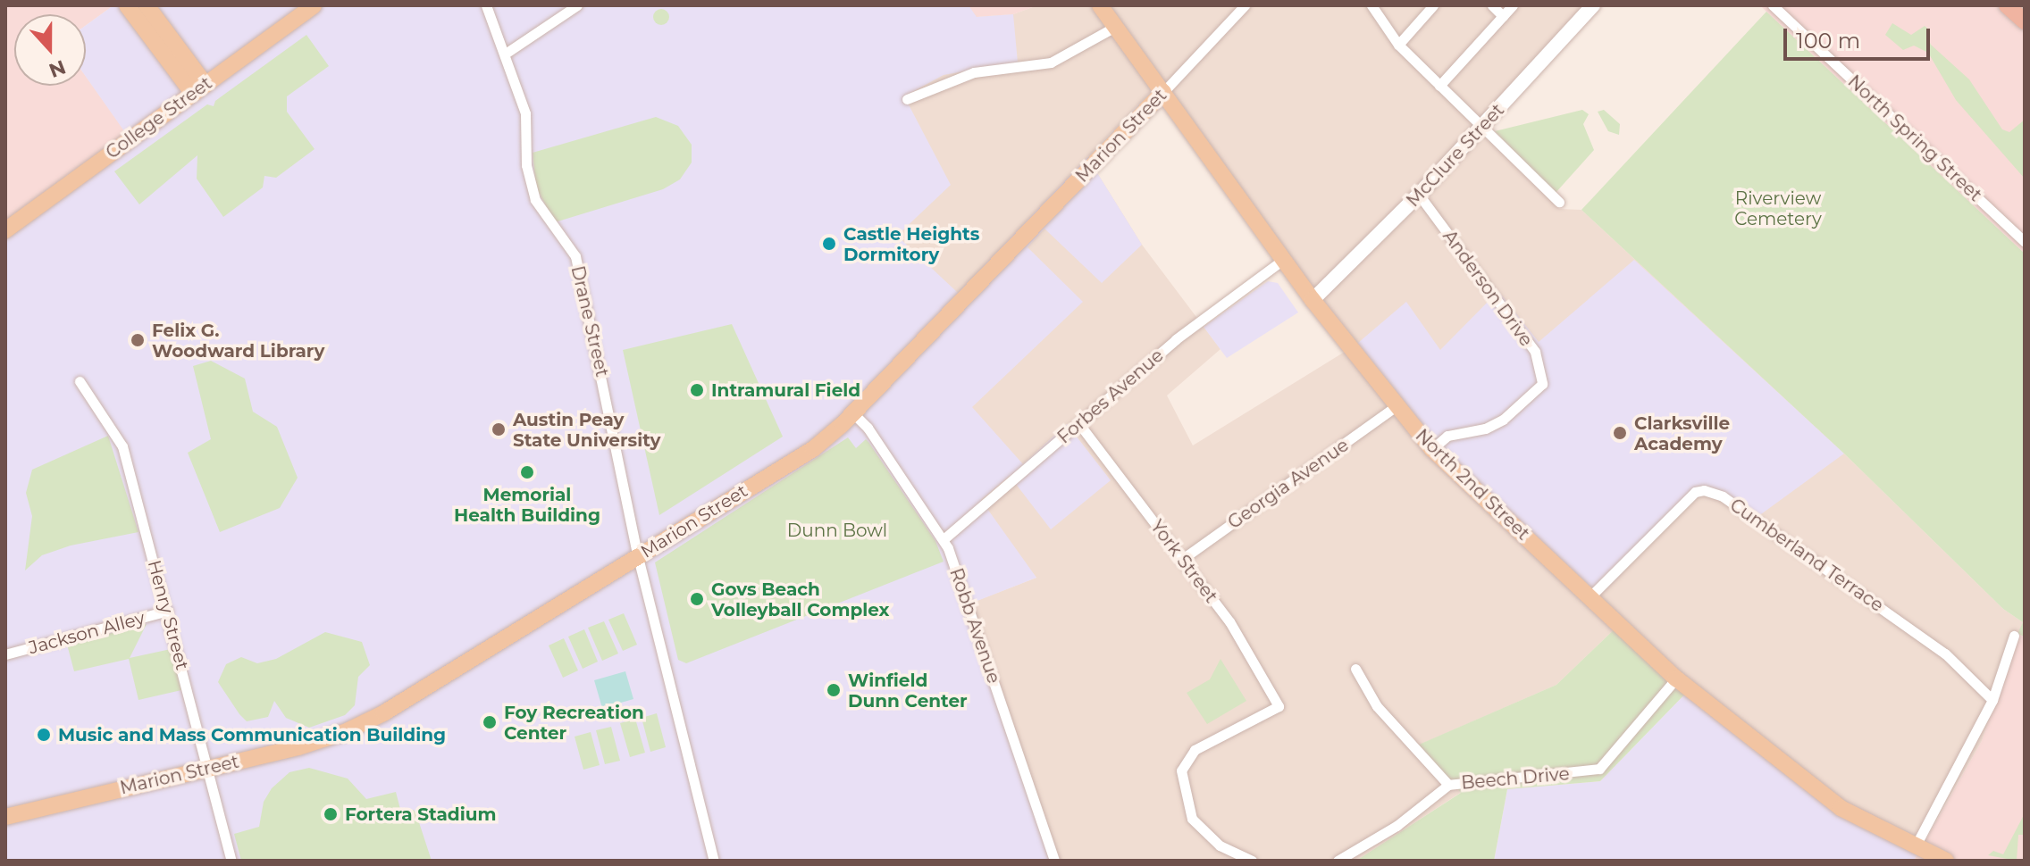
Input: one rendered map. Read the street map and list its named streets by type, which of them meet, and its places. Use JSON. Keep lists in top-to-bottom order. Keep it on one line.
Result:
{"streets":{"main road":["College Street","Marion Street","McClure Street","North 2nd Street"],"street":["North Spring Street","Anderson Drive","Drane Street","Forbes Avenue","Georgia Avenue","Cumberland Terrace","York Street","Henry Street","Robb Avenue","Jackson Alley","Beech Drive"]},"crossings":[["Marion Street","Drane Street"],["Marion Street","North 2nd Street"],["Marion Street","Henry Street"],["Marion Street","Robb Avenue"],["McClure Street","Anderson Drive"],["McClure Street","North 2nd Street"],["Anderson Drive","North 2nd Street"],["Forbes Avenue","North 2nd Street"],["Forbes Avenue","York Street"],["Forbes Avenue","Robb Avenue"],["Georgia Avenue","North 2nd Street"],["Georgia Avenue","York Street"],["North 2nd Street","Cumberland Terrace"],["North 2nd Street","Beech Drive"],["Henry Street","Jackson Alley"]],"parks":["Riverview Cemetery","Dunn Bowl"],"places":["Castle Heights Dormitory","Felix G. Woodward Library","Intramural Field","Austin Peay State University","Clarksville Academy","Memorial Health Building","Govs Beach Volleyball Complex","Winfield Dunn Center","Foy Recreation Center","Music and Mass Communication Building","Fortera Stadium"],"scale_bar":"100 m","north":"bottom"}
